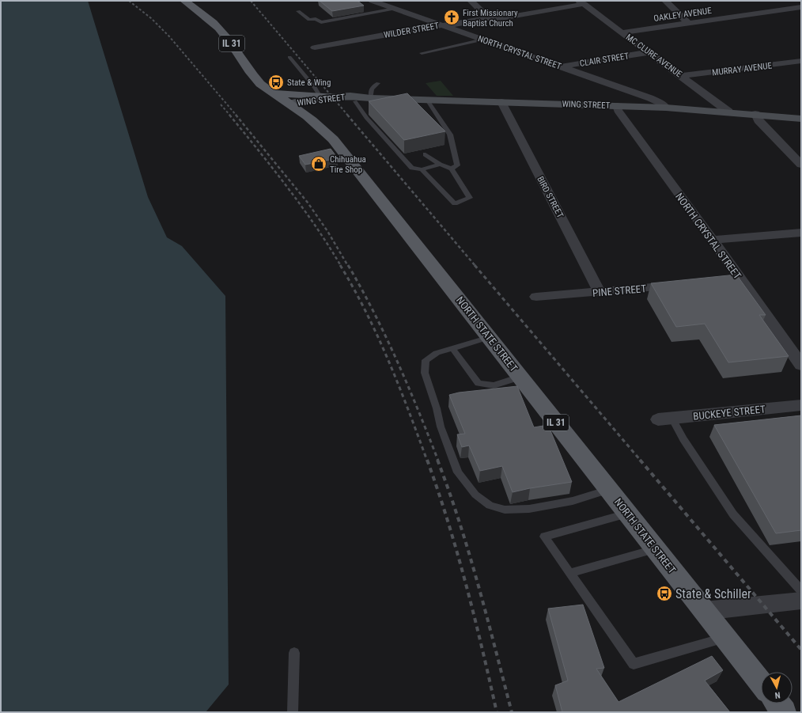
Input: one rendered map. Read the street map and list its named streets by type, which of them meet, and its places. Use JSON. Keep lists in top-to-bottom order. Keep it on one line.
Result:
{"streets":{"main road":["IL 31","NORTH STATE STREET"],"street":["OAKLEY AVENUE","WILDER STREET","NORTH CRYSTAL STREET","MC CLURE AVENUE","CLAIR STREET","MURRAY AVENUE","WING STREET","BIRD STREET","PINE STREET","BUCKEYE STREET"]},"crossings":[["OAKLEY AVENUE","MC CLURE AVENUE"],["WILDER STREET","NORTH CRYSTAL STREET"],["WILDER STREET","MC CLURE AVENUE"],["NORTH CRYSTAL STREET","CLAIR STREET"],["NORTH CRYSTAL STREET","WING STREET"],["MC CLURE AVENUE","CLAIR STREET"],["MC CLURE AVENUE","MURRAY AVENUE"],["MC CLURE AVENUE","WING STREET"],["WING STREET","BIRD STREET"],["WING STREET","NORTH STATE STREET"],["BIRD STREET","PINE STREET"]],"places":{"church":["First Missionary Baptist Church"],"bus stop":["State & Wing","State & Schiller"],"shop":["Chihuahua Tire Shop"]},"north":"bottom"}
